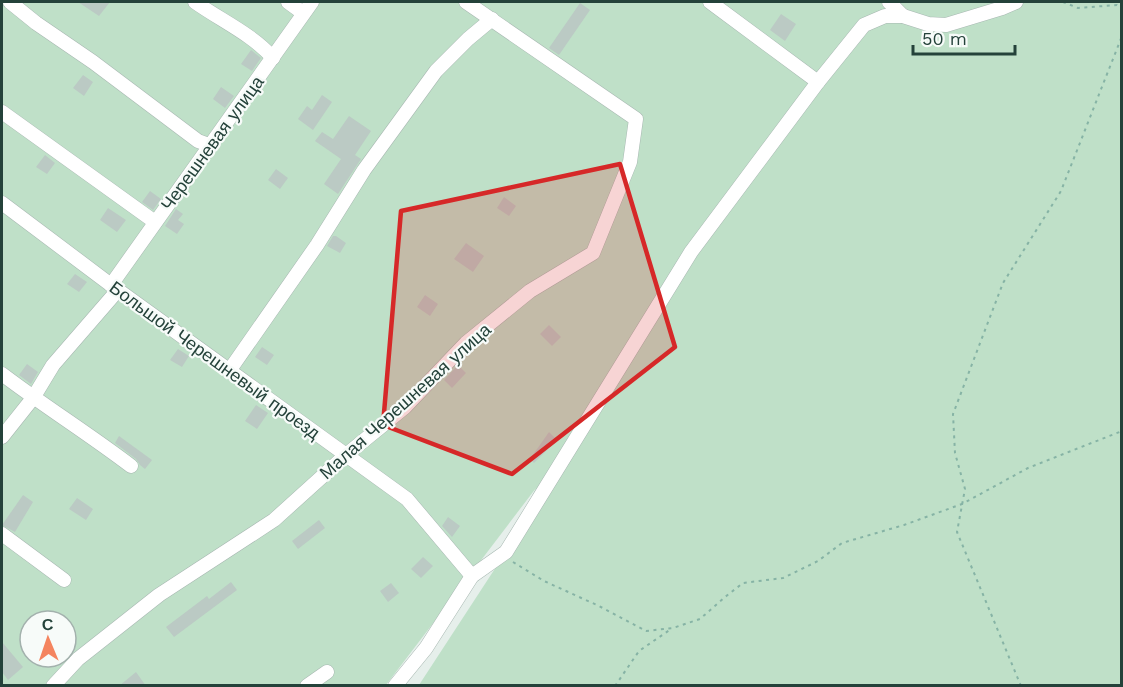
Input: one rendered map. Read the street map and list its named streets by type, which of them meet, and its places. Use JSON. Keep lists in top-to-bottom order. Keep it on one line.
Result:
{"streets":{"lane":["Черешневая улица","Большой Черешневый проезд","Малая Черешневая улица"]},"crossings":[["Черешневая улица","Большой Черешневый проезд"],["Большой Черешневый проезд","Малая Черешневая улица"]],"scale_bar":"50 m","north":"top"}
